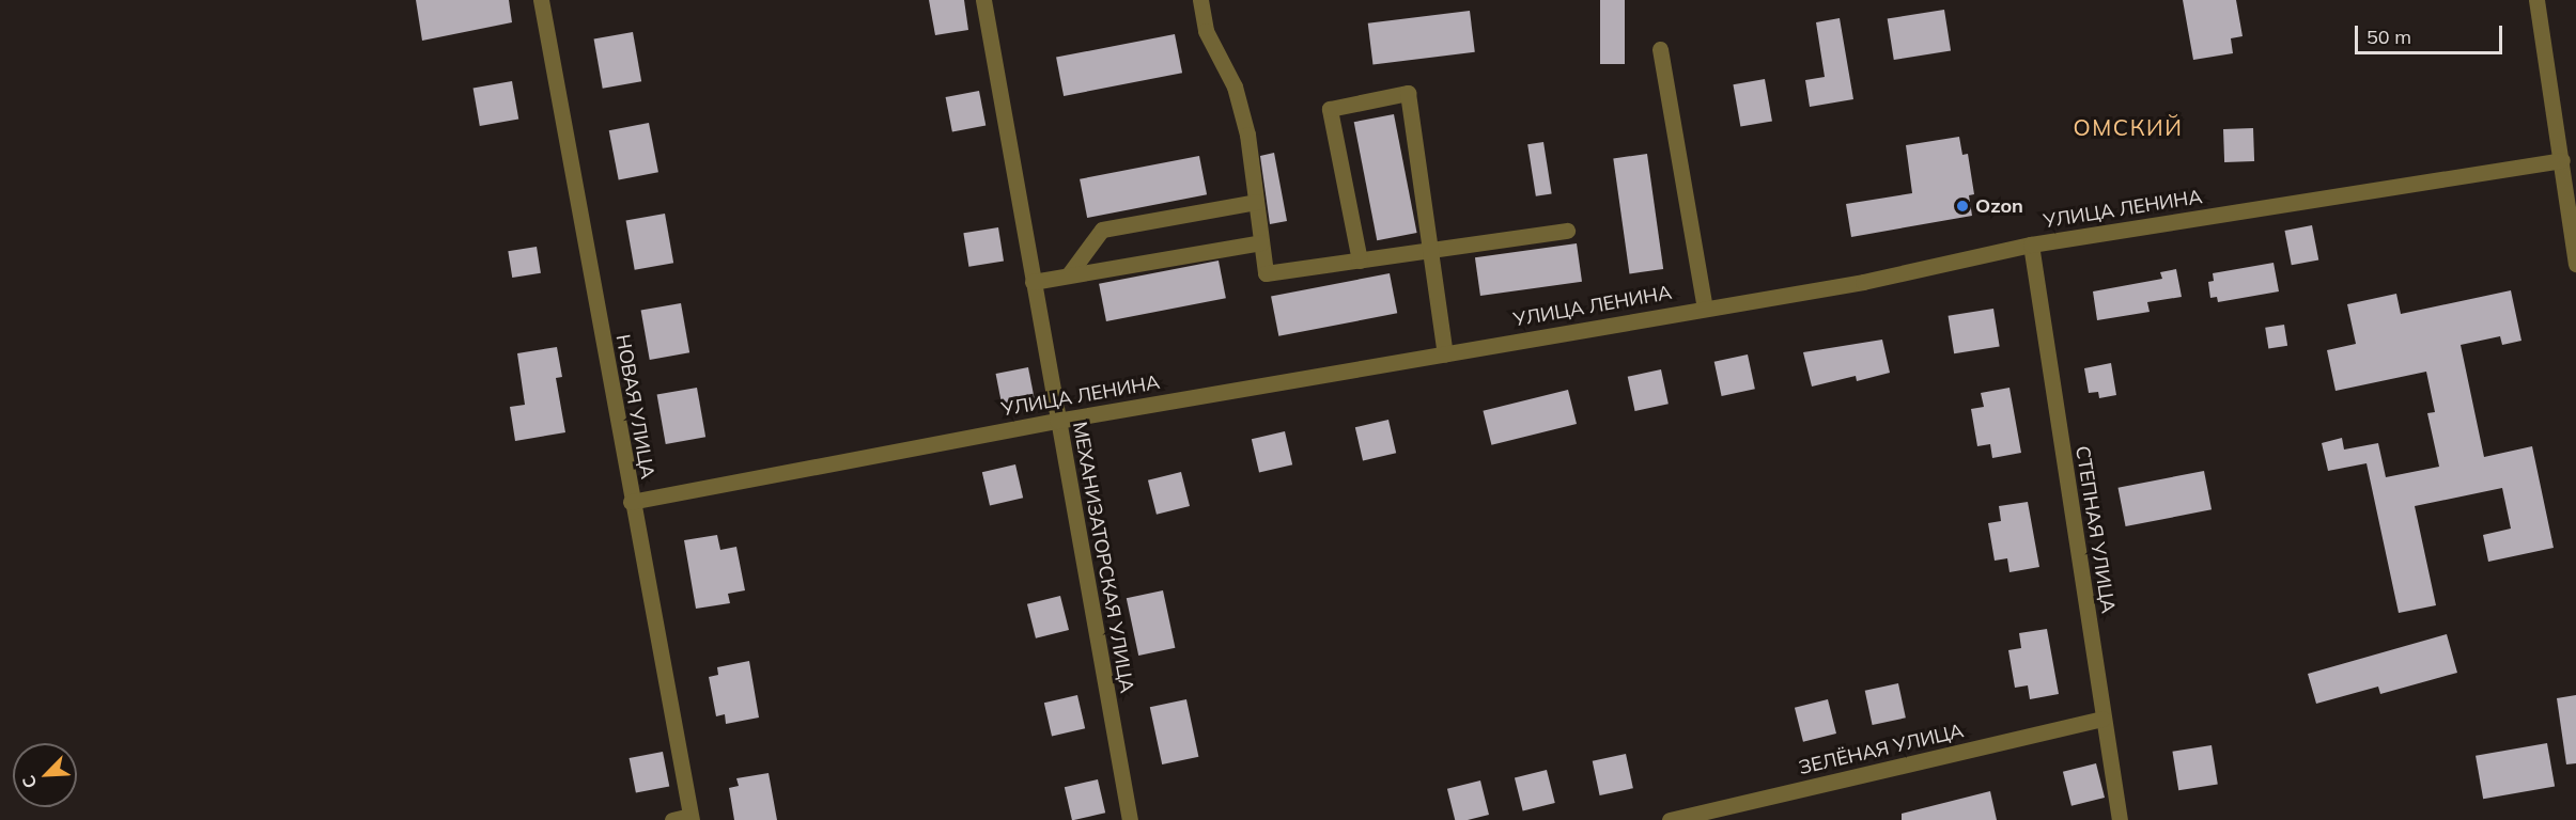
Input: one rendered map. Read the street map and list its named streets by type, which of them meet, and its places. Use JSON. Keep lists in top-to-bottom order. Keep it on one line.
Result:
{"streets":{"street":["УЛИЦА ЛЕНИНА","НОВАЯ УЛИЦА","СТЕПНАЯ УЛИЦА","МЕХАНИЗАТОРСКАЯ УЛИЦА","ЗЕЛЁНАЯ УЛИЦА"]},"crossings":[["УЛИЦА ЛЕНИНА","НОВАЯ УЛИЦА"],["УЛИЦА ЛЕНИНА","СТЕПНАЯ УЛИЦА"],["УЛИЦА ЛЕНИНА","МЕХАНИЗАТОРСКАЯ УЛИЦА"],["СТЕПНАЯ УЛИЦА","ЗЕЛЁНАЯ УЛИЦА"]],"districts":["ОМСКИЙ"],"places":["Ozon"],"scale_bar":"50 m","north":"bottom left"}
